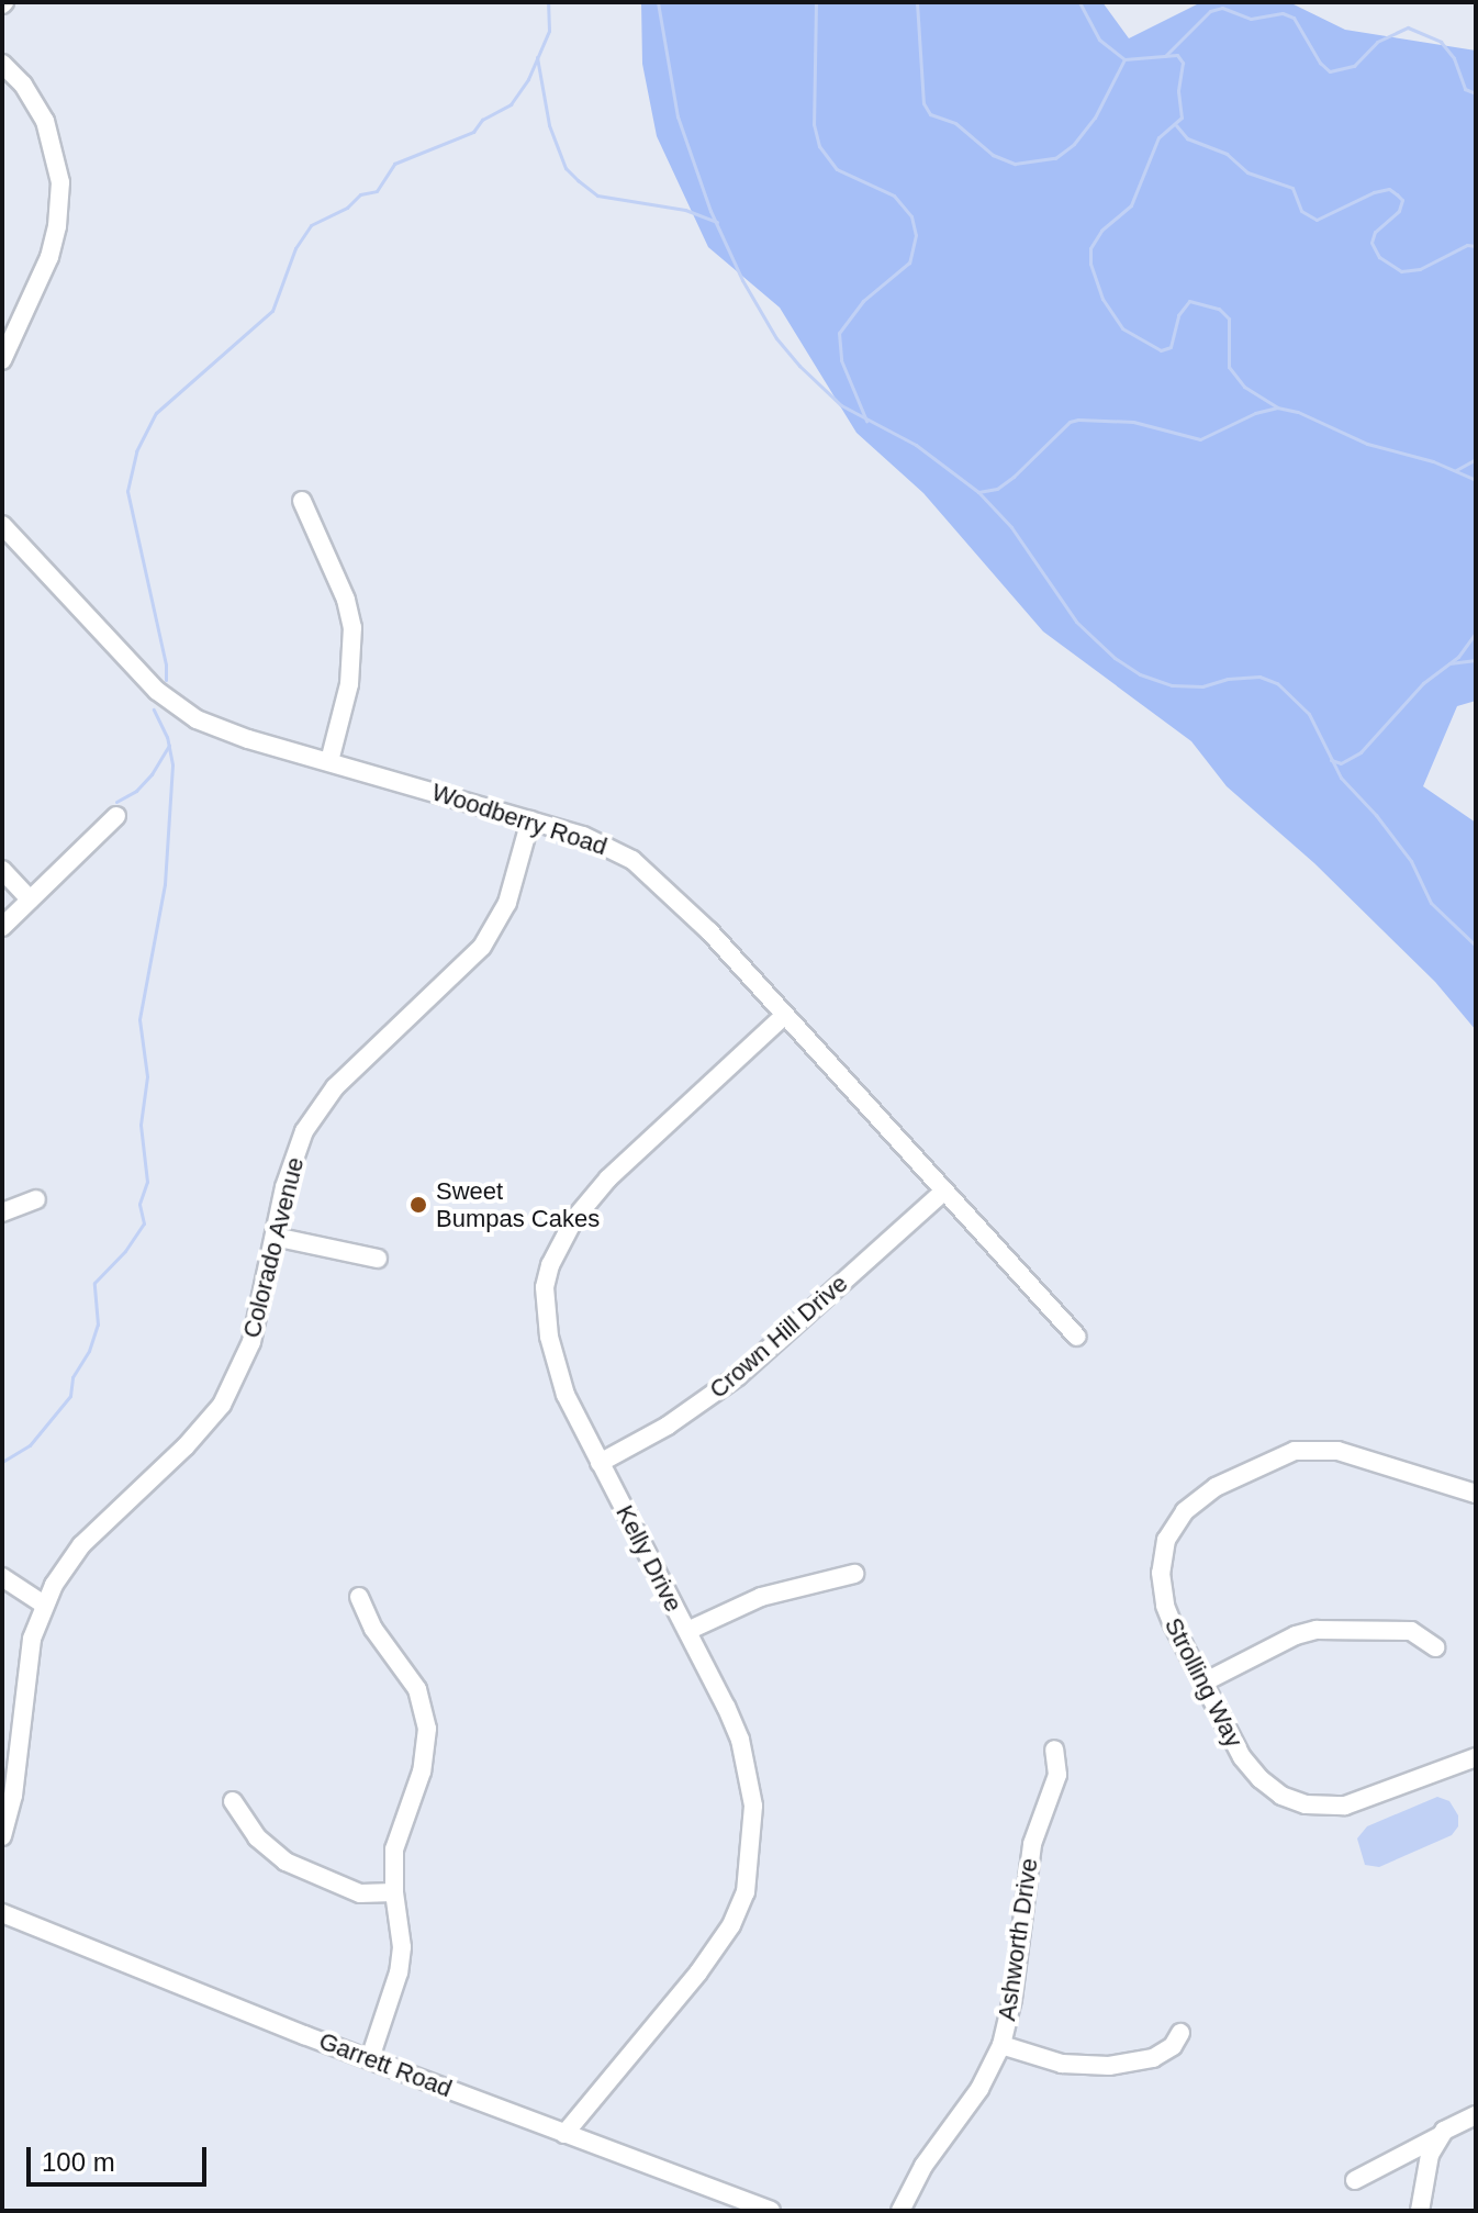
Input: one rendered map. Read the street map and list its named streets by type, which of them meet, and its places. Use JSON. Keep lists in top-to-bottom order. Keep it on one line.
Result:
{"streets":{"street":["Woodberry Road","Colorado Avenue","Crown Hill Drive","Kelly Drive","Strolling Way","Ashworth Drive","Garrett Road"]},"crossings":[["Woodberry Road","Colorado Avenue"],["Woodberry Road","Crown Hill Drive"],["Woodberry Road","Kelly Drive"],["Crown Hill Drive","Kelly Drive"],["Kelly Drive","Garrett Road"]],"places":["Sweet Bumpas Cakes"],"scale_bar":"100 m"}
